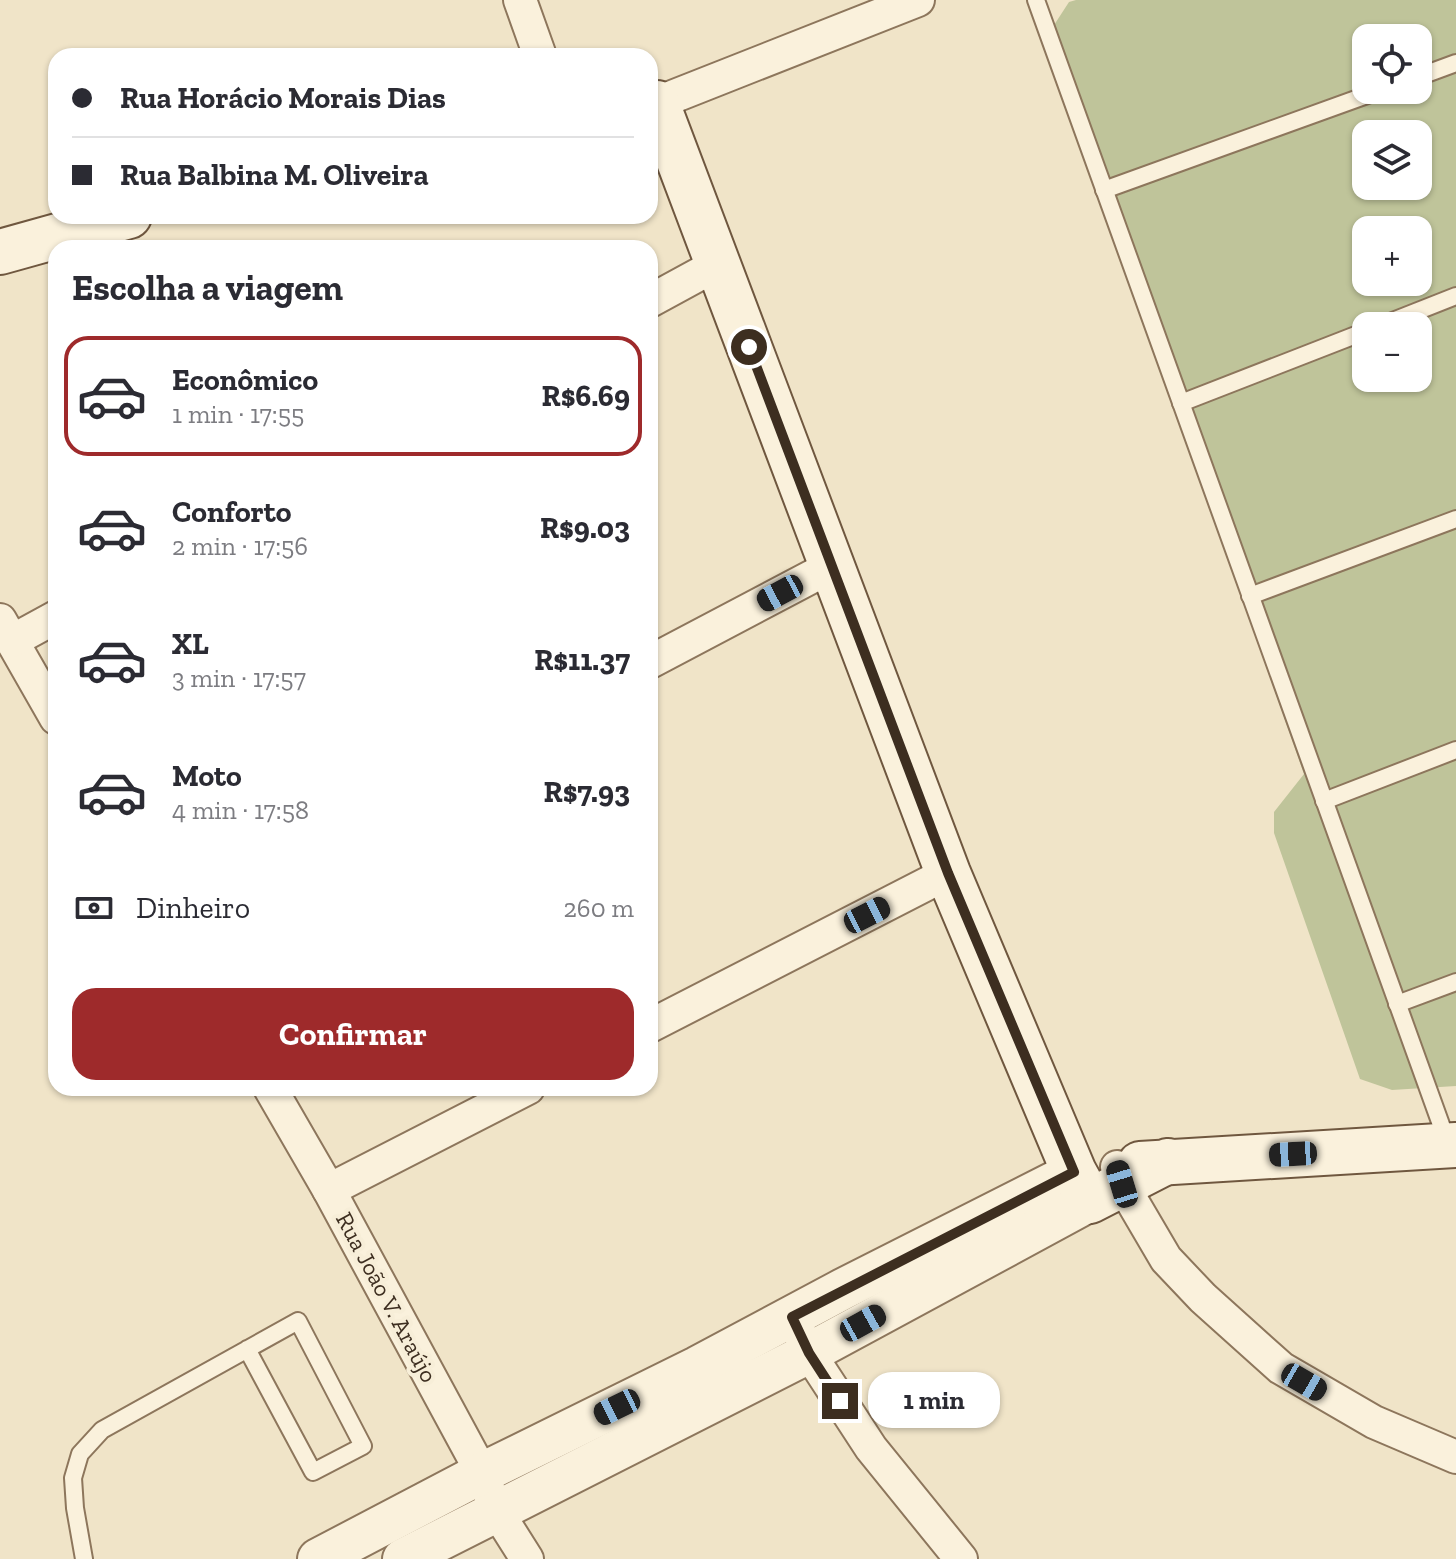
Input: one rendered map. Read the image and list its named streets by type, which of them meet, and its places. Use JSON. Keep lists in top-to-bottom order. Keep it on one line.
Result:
{"streets":{"street":["Rua João V. Araújo"]},"page":{"map_buttons":["+","−"],"banner":["Rua Horácio Morais Dias","Rua Balbina M. Oliveira"],"heading":"Escolha a viagem","list":[{"name":"Econômico","note":"1 min · 17:55","value":"R$6.69"},{"name":"Conforto","note":"2 min · 17:56","value":"R$9.03"},{"name":"XL","note":"3 min · 17:57","value":"R$11.37"},{"name":"Moto","note":"4 min · 17:58","value":"R$7.93"}],"pay":["Dinheiro","260 m"],"buttons":"Confirmar","bubble":"1 min"}}
